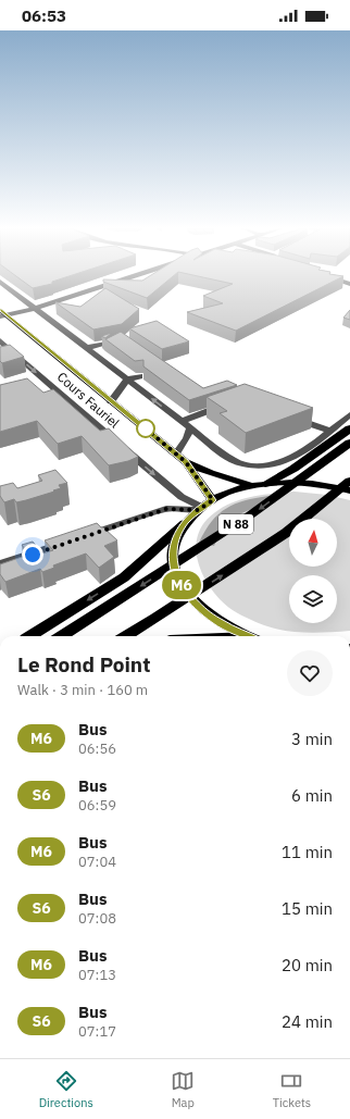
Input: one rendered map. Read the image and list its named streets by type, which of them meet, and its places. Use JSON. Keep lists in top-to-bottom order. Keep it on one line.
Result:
{"streets":{"highway":["N 88"],"main road":["Cours Fauriel"]},"lines":["bus line M6"],"north":"top","page":{"status":"06:53","on_map":"M6","heading":["Le Rond Point","Walk · 3 min · 160 m"],"list":[{"mark":"M6","name":"Bus","note":"06:56","value":"3 min"},{"mark":"S6","name":"Bus","note":"06:59","value":"6 min"},{"mark":"M6","name":"Bus","note":"07:04","value":"11 min"},{"mark":"S6","name":"Bus","note":"07:08","value":"15 min"},{"mark":"M6","name":"Bus","note":"07:13","value":"20 min"},{"mark":"S6","name":"Bus","note":"07:17","value":"24 min"}],"tabs":["Directions","Map","Tickets"]}}
